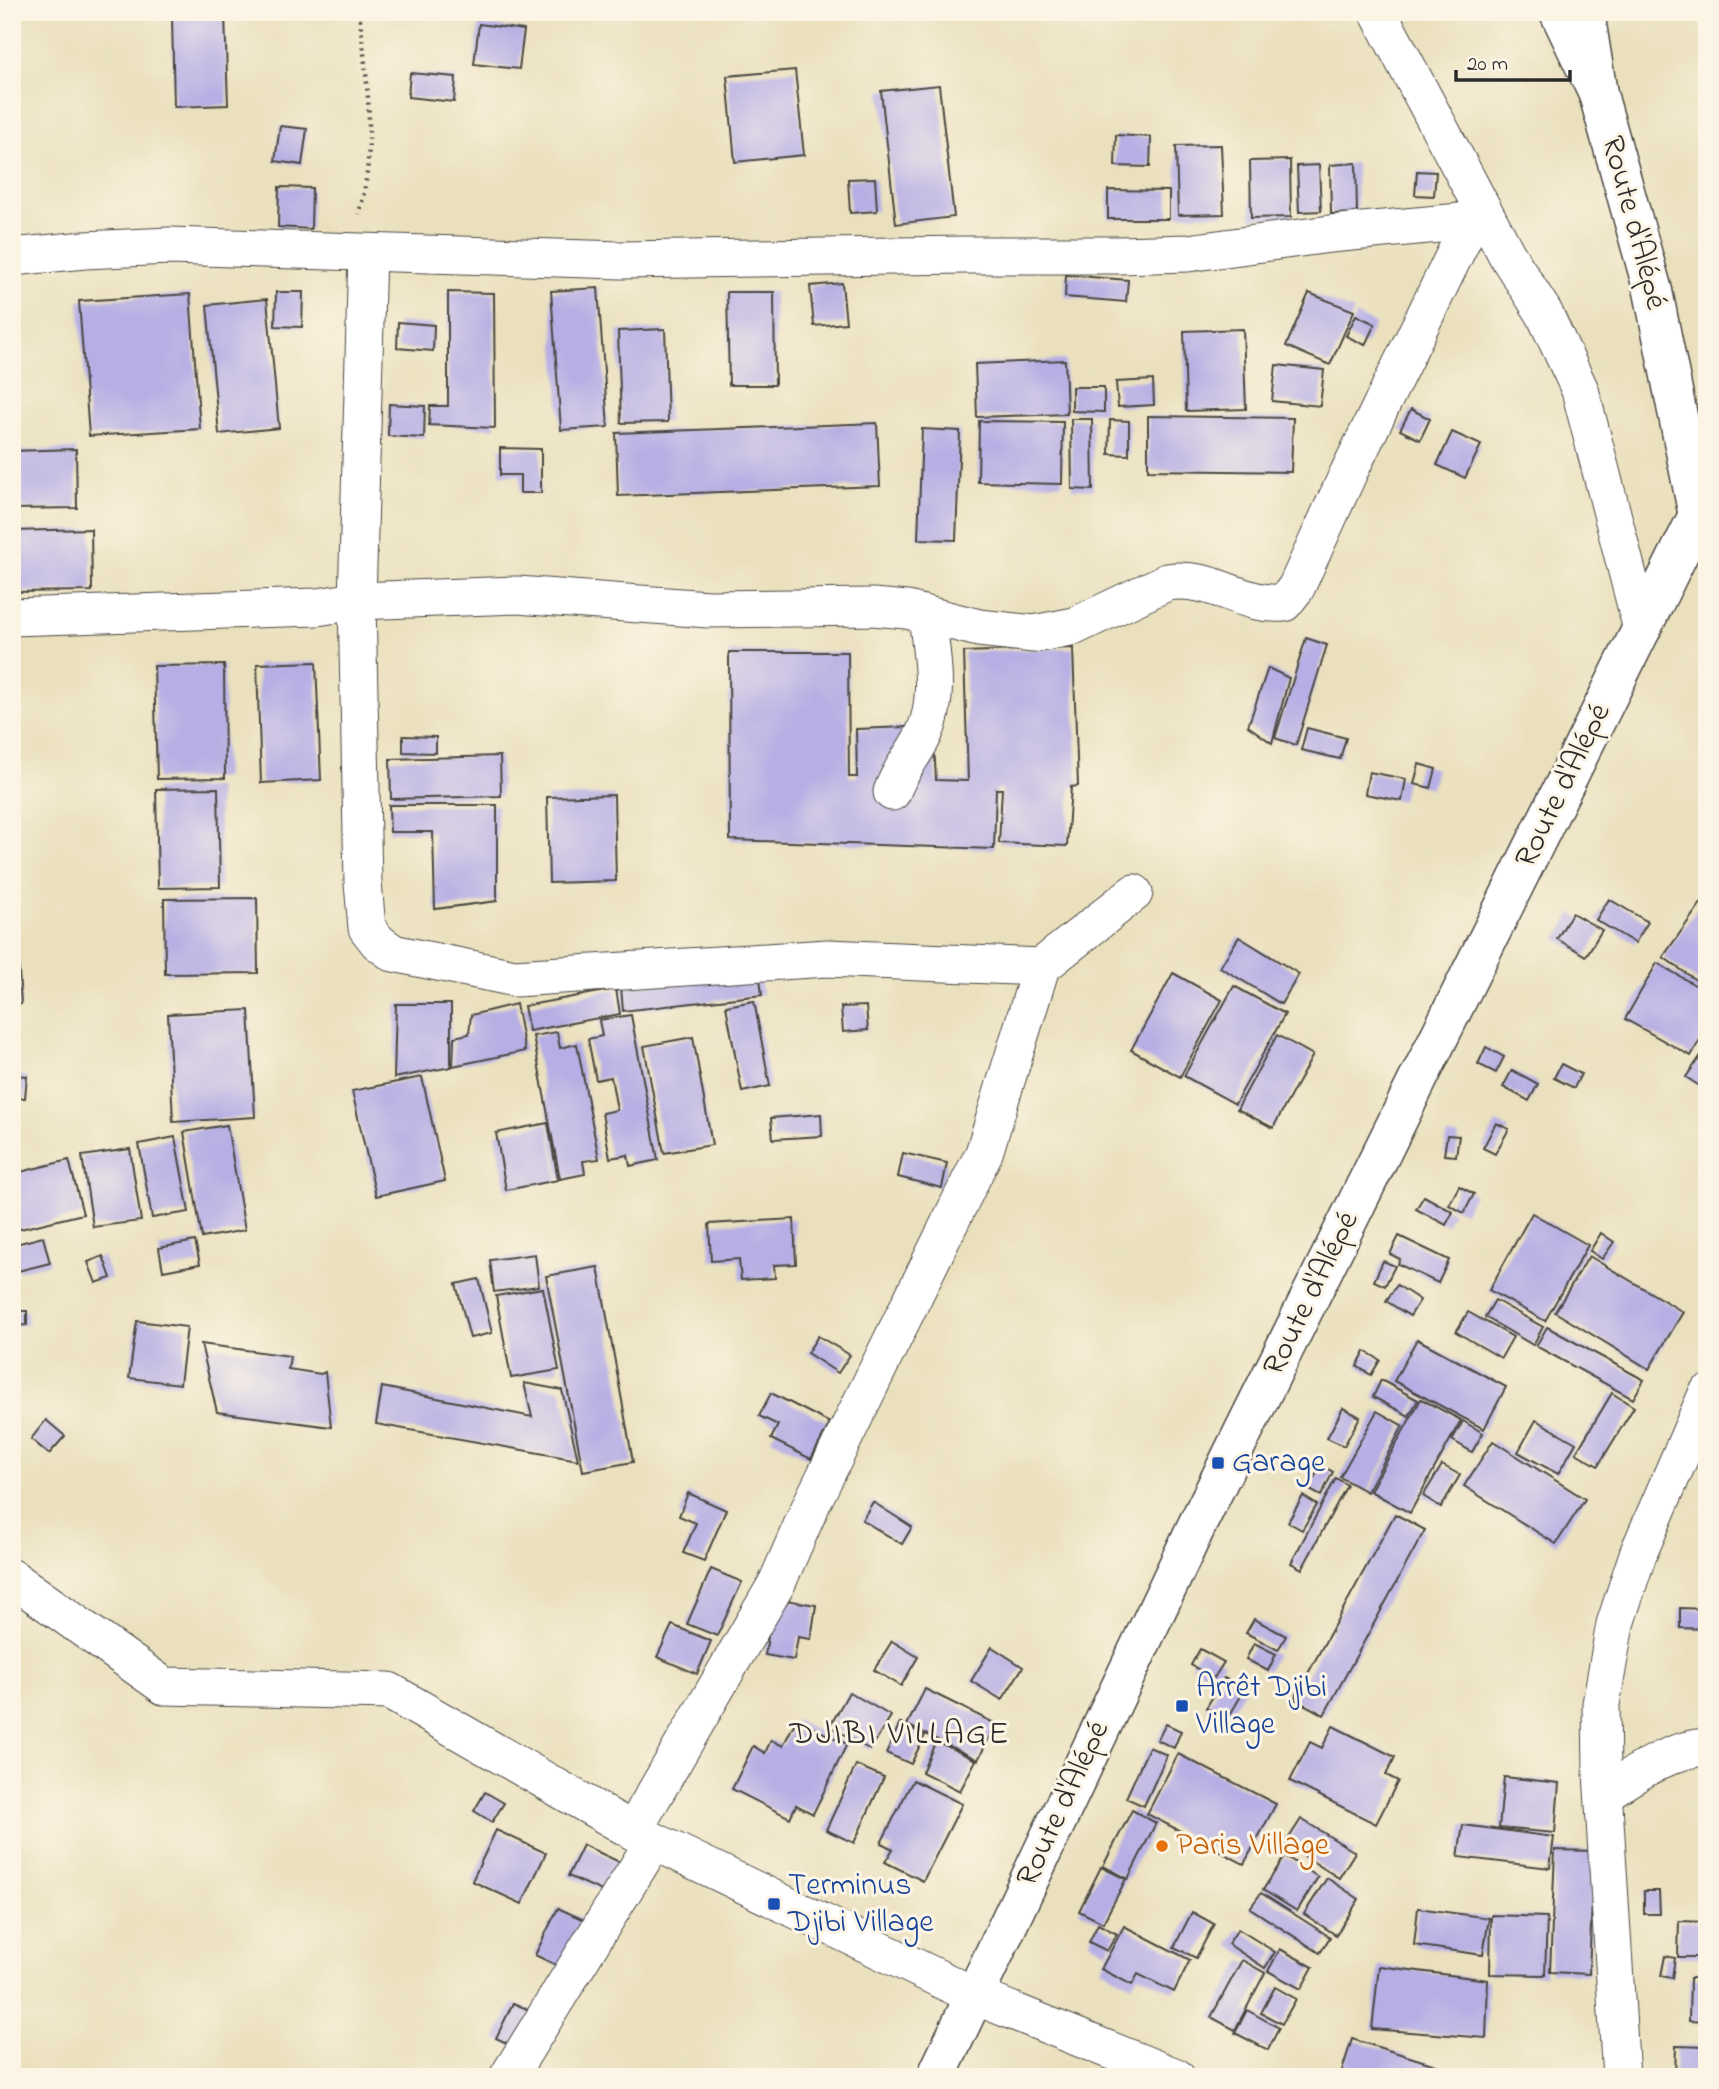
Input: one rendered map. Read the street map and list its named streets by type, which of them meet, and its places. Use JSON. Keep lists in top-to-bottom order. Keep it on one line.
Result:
{"streets":{"main road":["Route d'Alépé"]},"districts":["DJIBI VILLAGE"],"places":{"transit":["Garage","Arrêt Djibi Village","Terminus Djibi Village"],"other":["Paris Village"]},"scale_bar":"20 m"}
